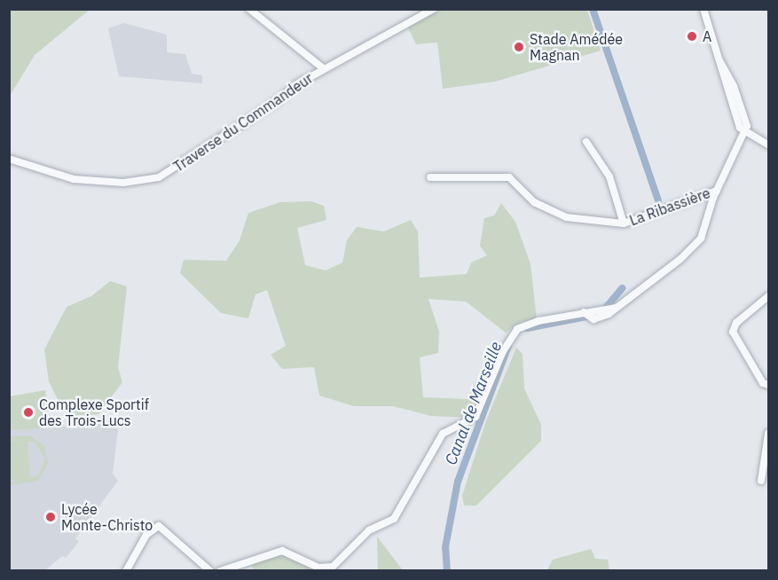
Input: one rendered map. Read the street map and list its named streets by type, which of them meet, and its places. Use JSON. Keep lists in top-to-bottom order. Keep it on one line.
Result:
{"streets":{"street":["Traverse du Commandeur","La Ribassière"]},"water":["Canal de Marseille"],"places":["A","Stade Amédée Magnan","Complexe Sportif des Trois-Lucs","Lycée Monte-Christo"]}
